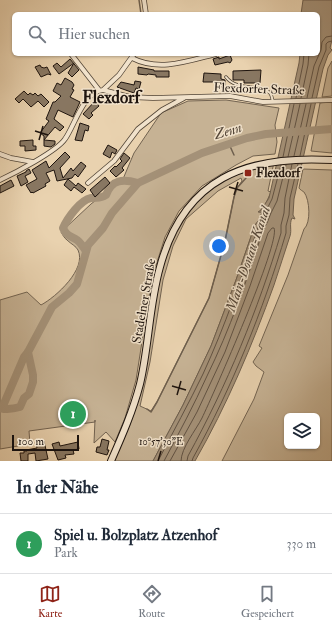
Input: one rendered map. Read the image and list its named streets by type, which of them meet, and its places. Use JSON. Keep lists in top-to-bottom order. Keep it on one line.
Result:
{"streets":{"main road":["Stadelner Straße"],"street":["Flexdorfer Straße"]},"districts":["Flexdorf"],"water":["Zenn","Main-Donau-Kanal"],"places":{"transit":["Flexdorf"]},"scale_bar":"100 m","page":{"search":"Hier suchen","pins":"1","scale":"100 m","heading":"In der Nähe","list":[{"mark":"1","name":"Spiel u. Bolzplatz Atzenhof","note":"Park","value":"330 m"}],"nav":["Karte","Route","Gespeichert"]},"coordinates":["10°57'30\"E"]}
